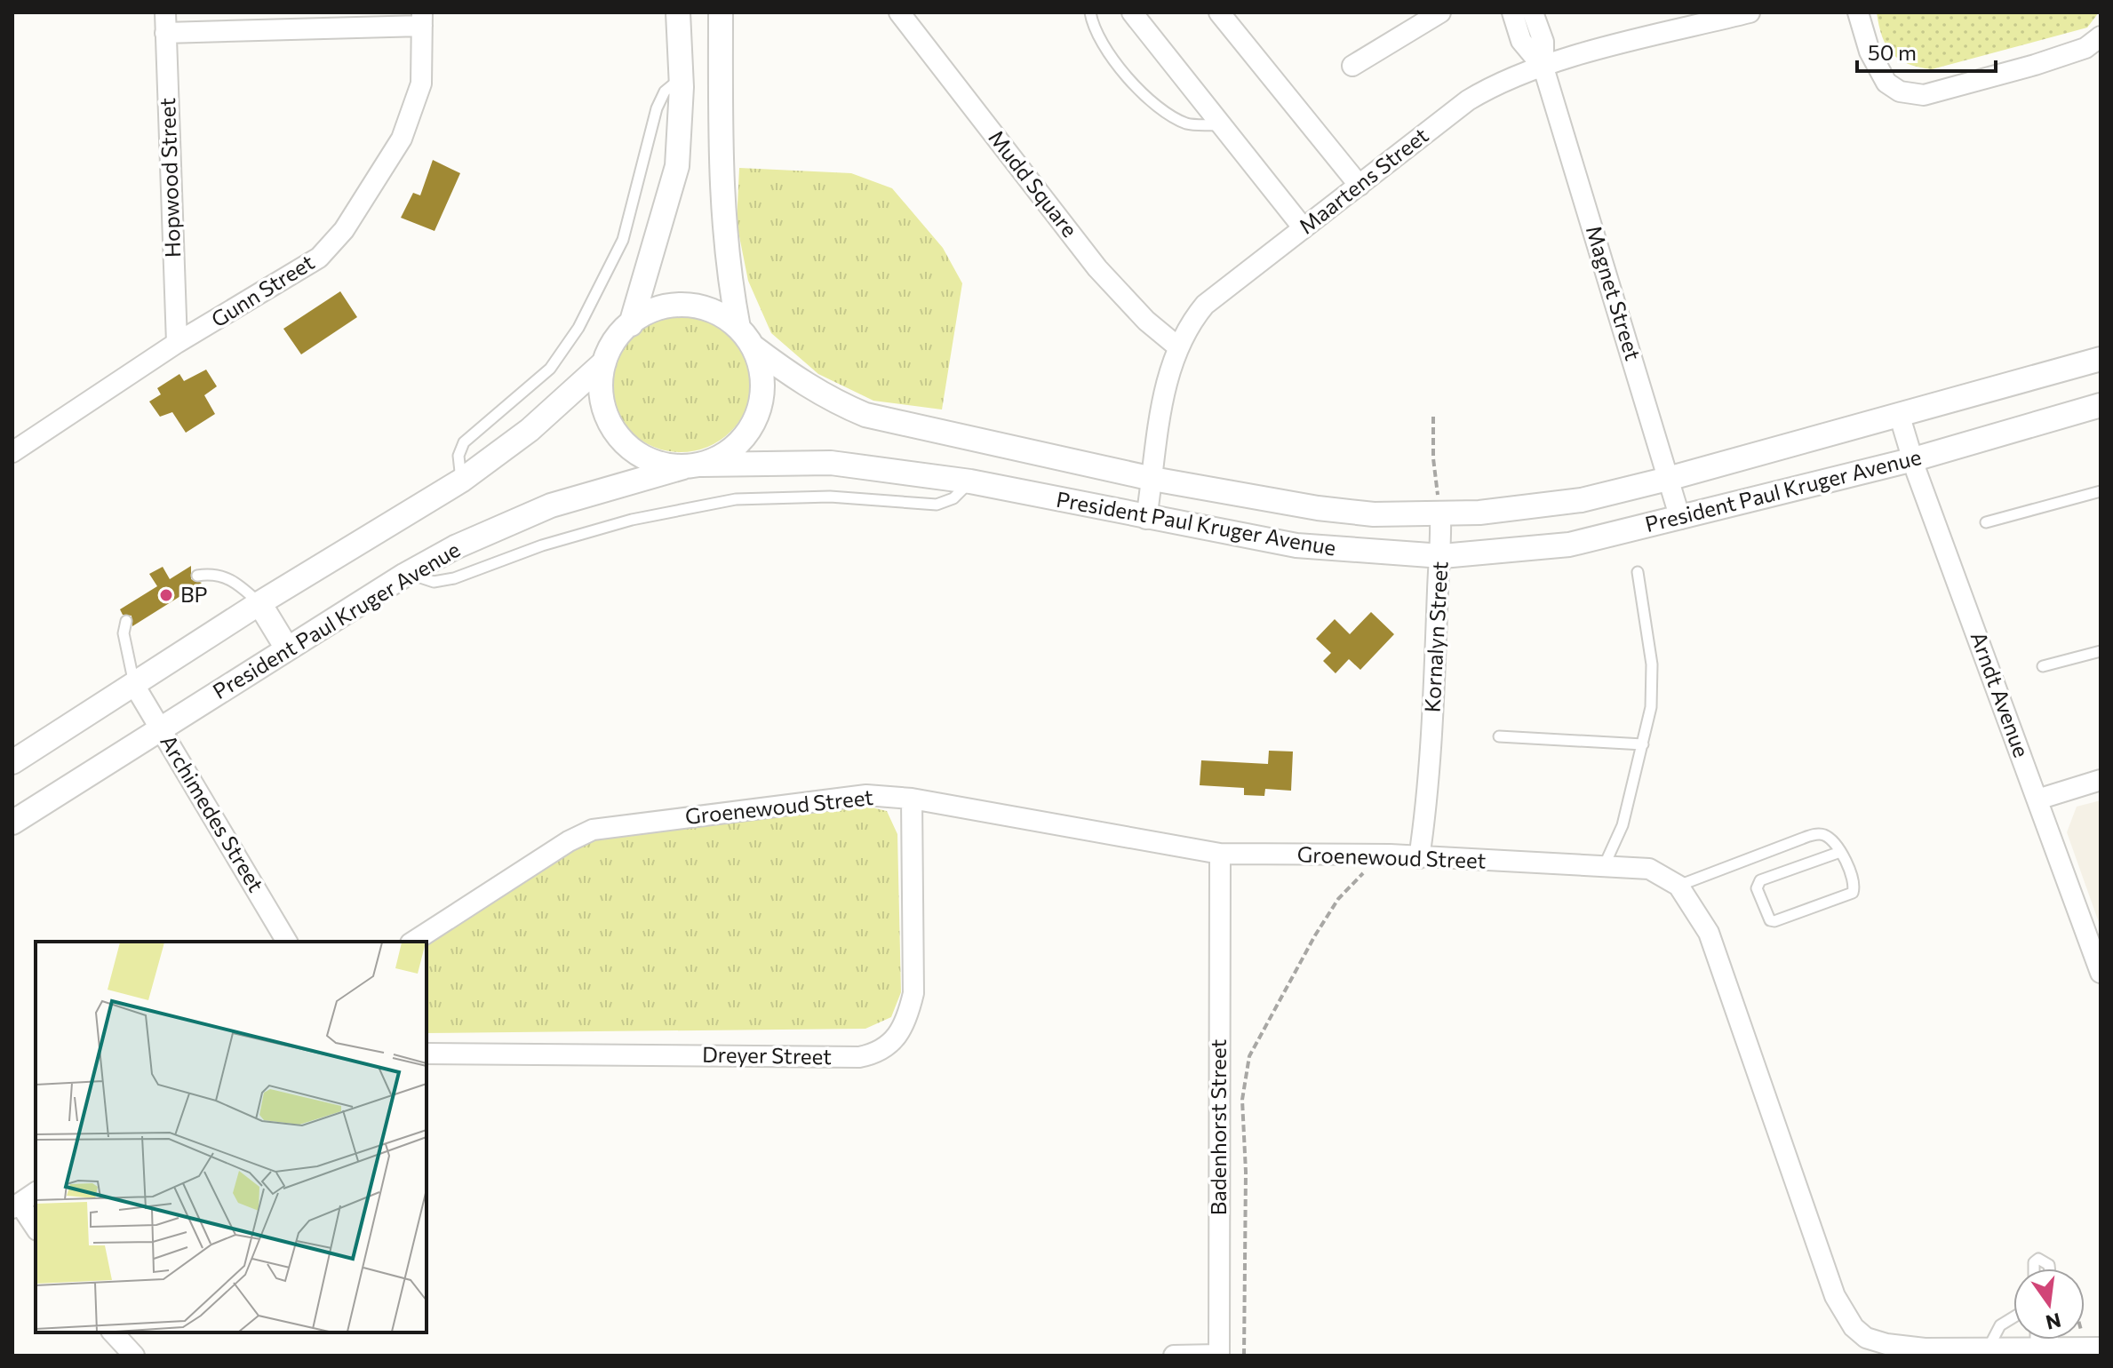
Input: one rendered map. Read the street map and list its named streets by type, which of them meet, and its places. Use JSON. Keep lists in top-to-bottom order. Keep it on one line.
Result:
{"streets":{"street":["Hopwood Street","Maartens Street","Mudd Square","Gunn Street","Magnet Street","President Paul Kruger Avenue","Kornalyn Street","Arndt Avenue","Groenewoud Street","Archimedes Street","Dreyer Street","Badenhorst Street"]},"crossings":[["Hopwood Street","Gunn Street"],["Maartens Street","Mudd Square"],["Maartens Street","Magnet Street"],["Maartens Street","President Paul Kruger Avenue"],["Magnet Street","President Paul Kruger Avenue"],["President Paul Kruger Avenue","Kornalyn Street"],["President Paul Kruger Avenue","Arndt Avenue"],["President Paul Kruger Avenue","Archimedes Street"],["Kornalyn Street","Groenewoud Street"],["Groenewoud Street","Dreyer Street"],["Groenewoud Street","Badenhorst Street"]],"places":["BP"],"scale_bar":"50 m","north":"bottom"}
